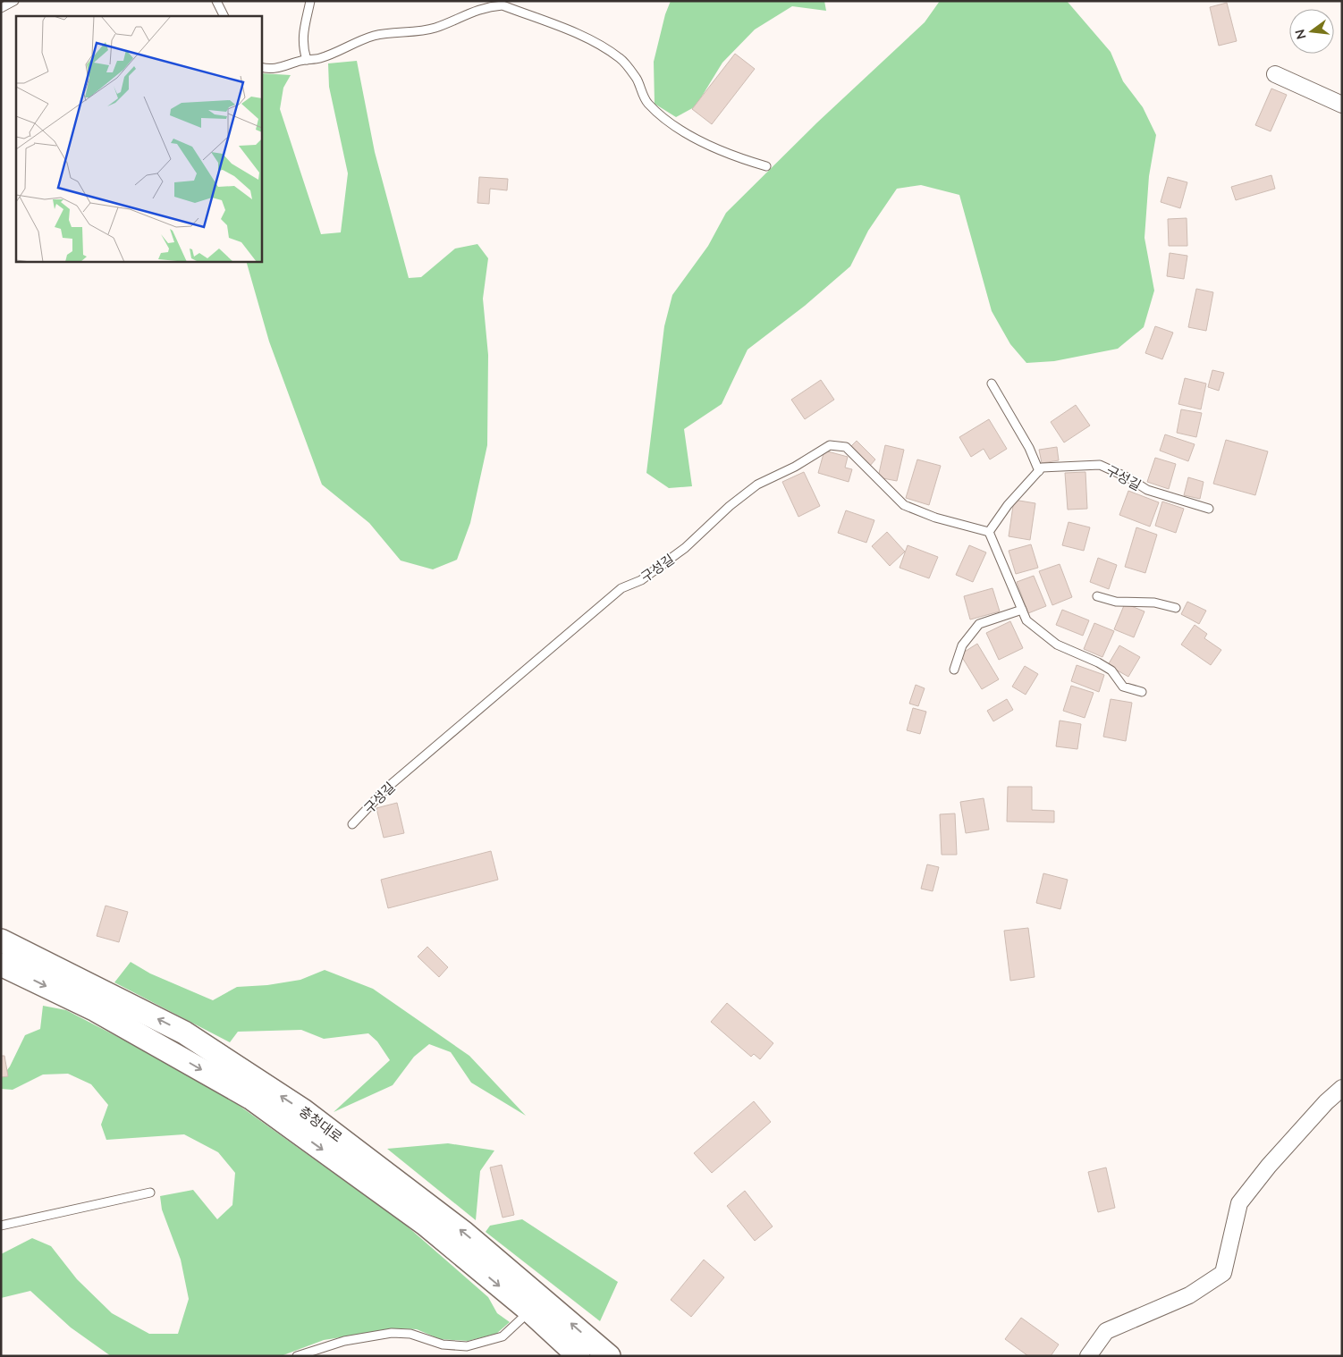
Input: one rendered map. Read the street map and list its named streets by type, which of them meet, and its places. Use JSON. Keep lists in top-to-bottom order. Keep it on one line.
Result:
{"streets":{"main road":["충청대로"],"lane":["구성길"]},"north":"left"}
